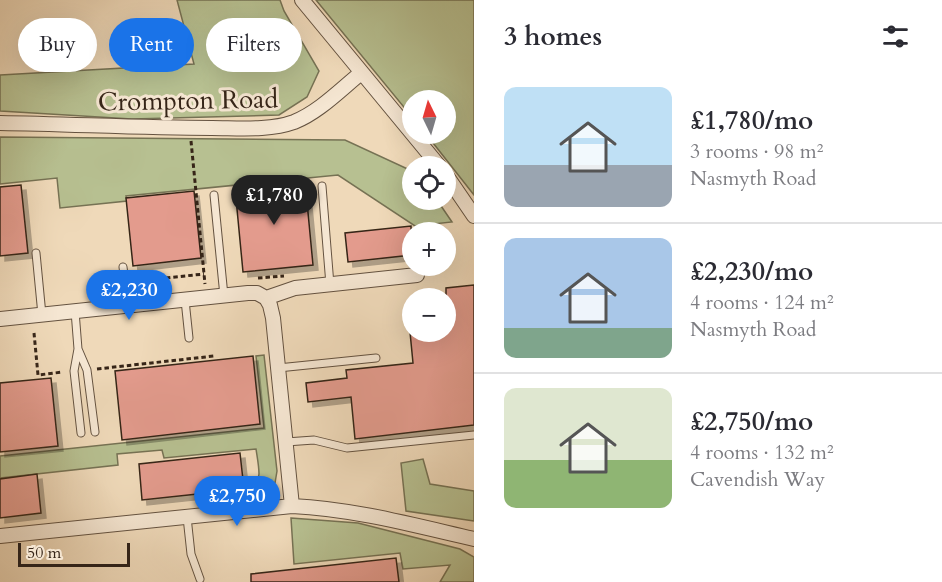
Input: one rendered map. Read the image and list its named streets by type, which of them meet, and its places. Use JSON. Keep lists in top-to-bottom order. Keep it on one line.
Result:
{"streets":{"street":["Crompton Road"]},"scale_bar":"50 m","north":"top","page":{"heading":"3 homes","chip":["Buy","Rent","Filters"],"list":[{"name":"£1,780/mo","note":"3 rooms · 98 m² · Nasmyth Road"},{"name":"£2,230/mo","note":"4 rooms · 124 m² · Nasmyth Road"},{"name":"£2,750/mo","note":"4 rooms · 132 m² · Cavendish Way"}],"map_buttons":["+","−"],"price":["£1,780","£2,230","£2,750"],"scale":"50 m"}}
